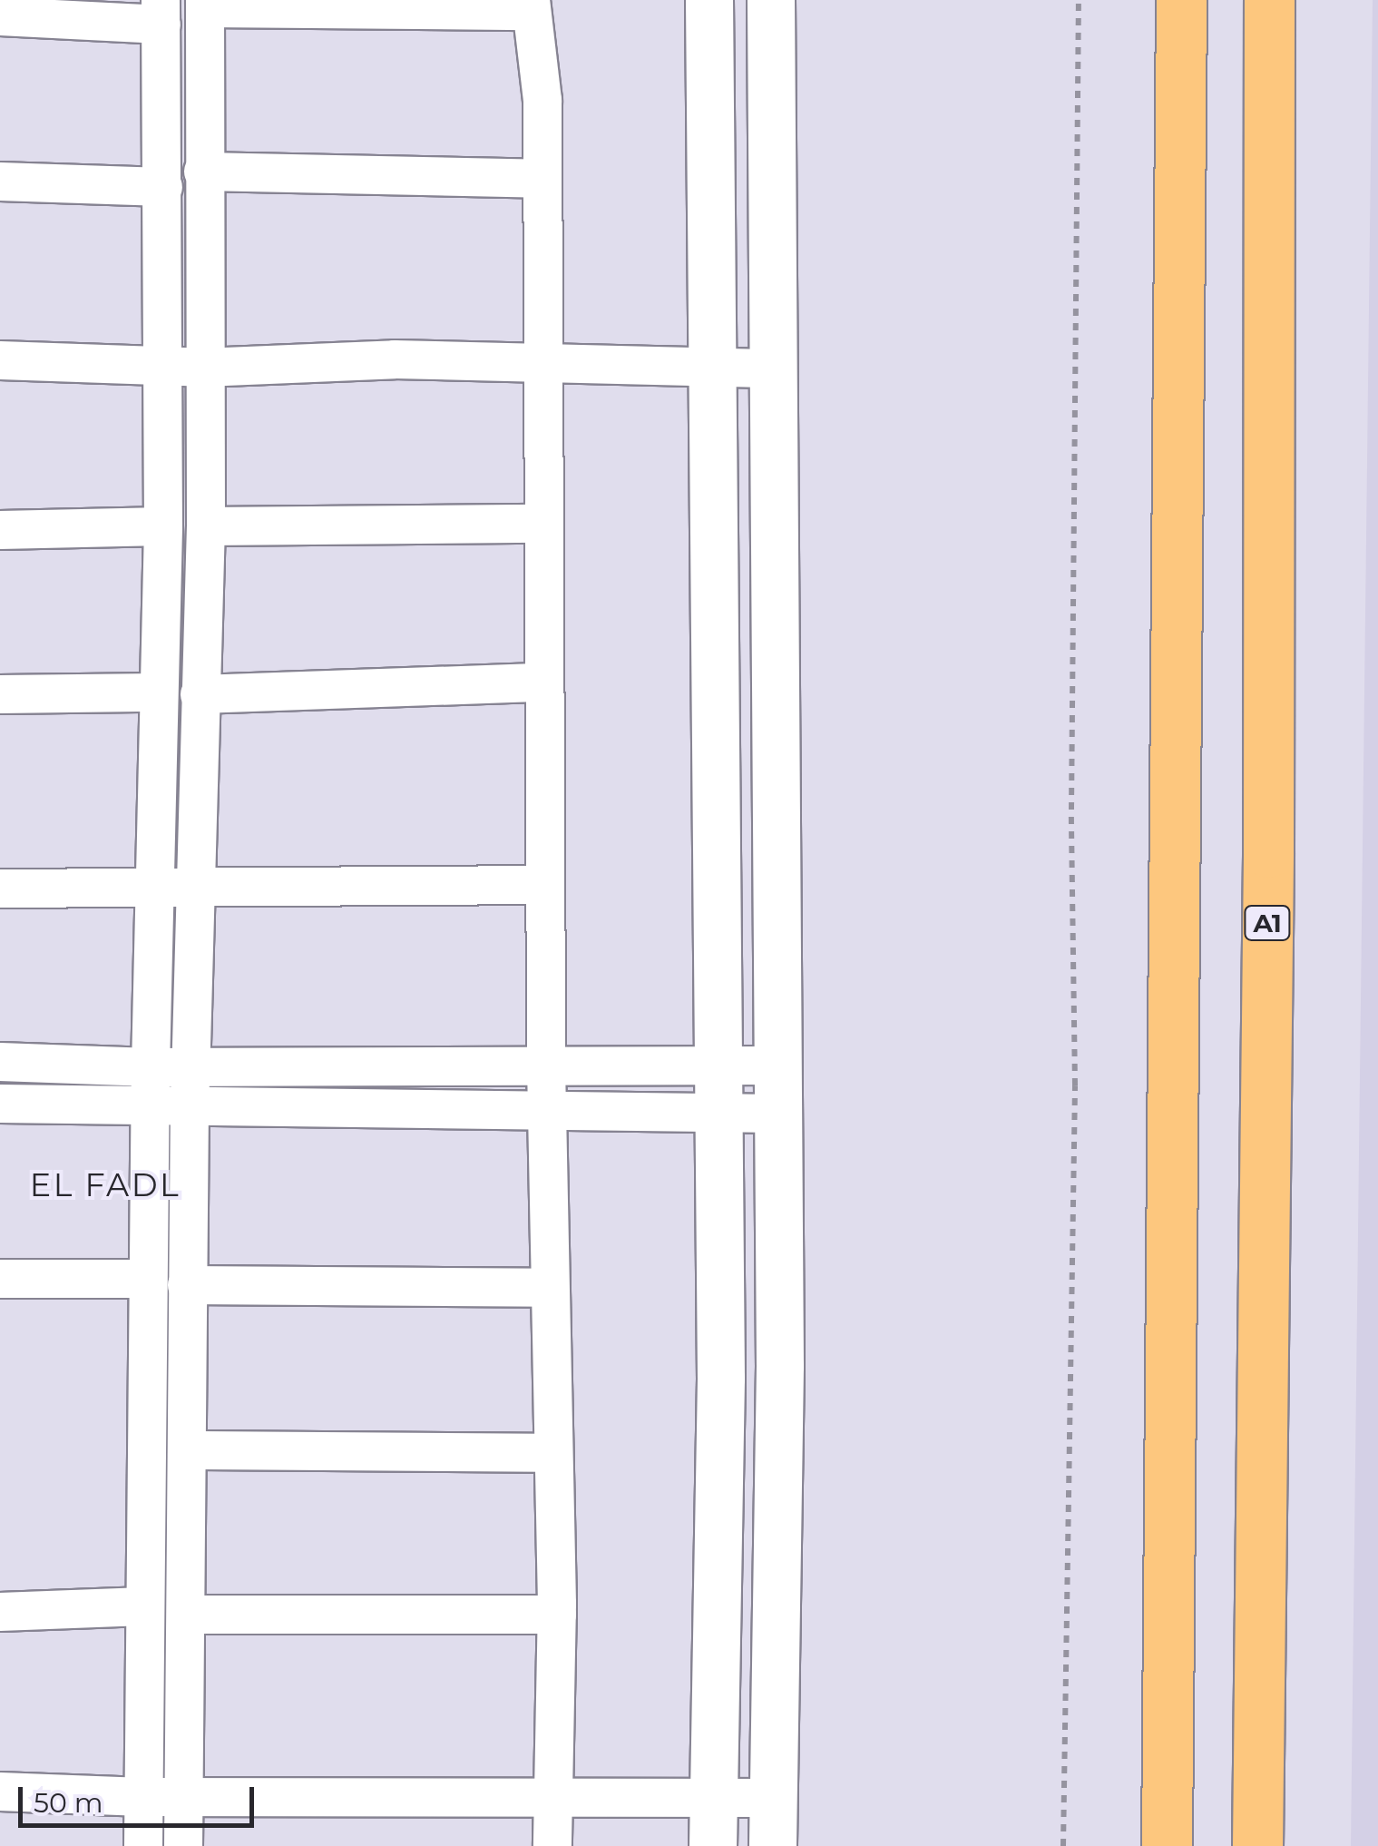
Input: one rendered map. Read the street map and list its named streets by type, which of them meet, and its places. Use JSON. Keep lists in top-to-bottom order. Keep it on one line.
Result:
{"streets":{"highway":["A1"]},"districts":["EL FADL"],"scale_bar":"50 m"}
